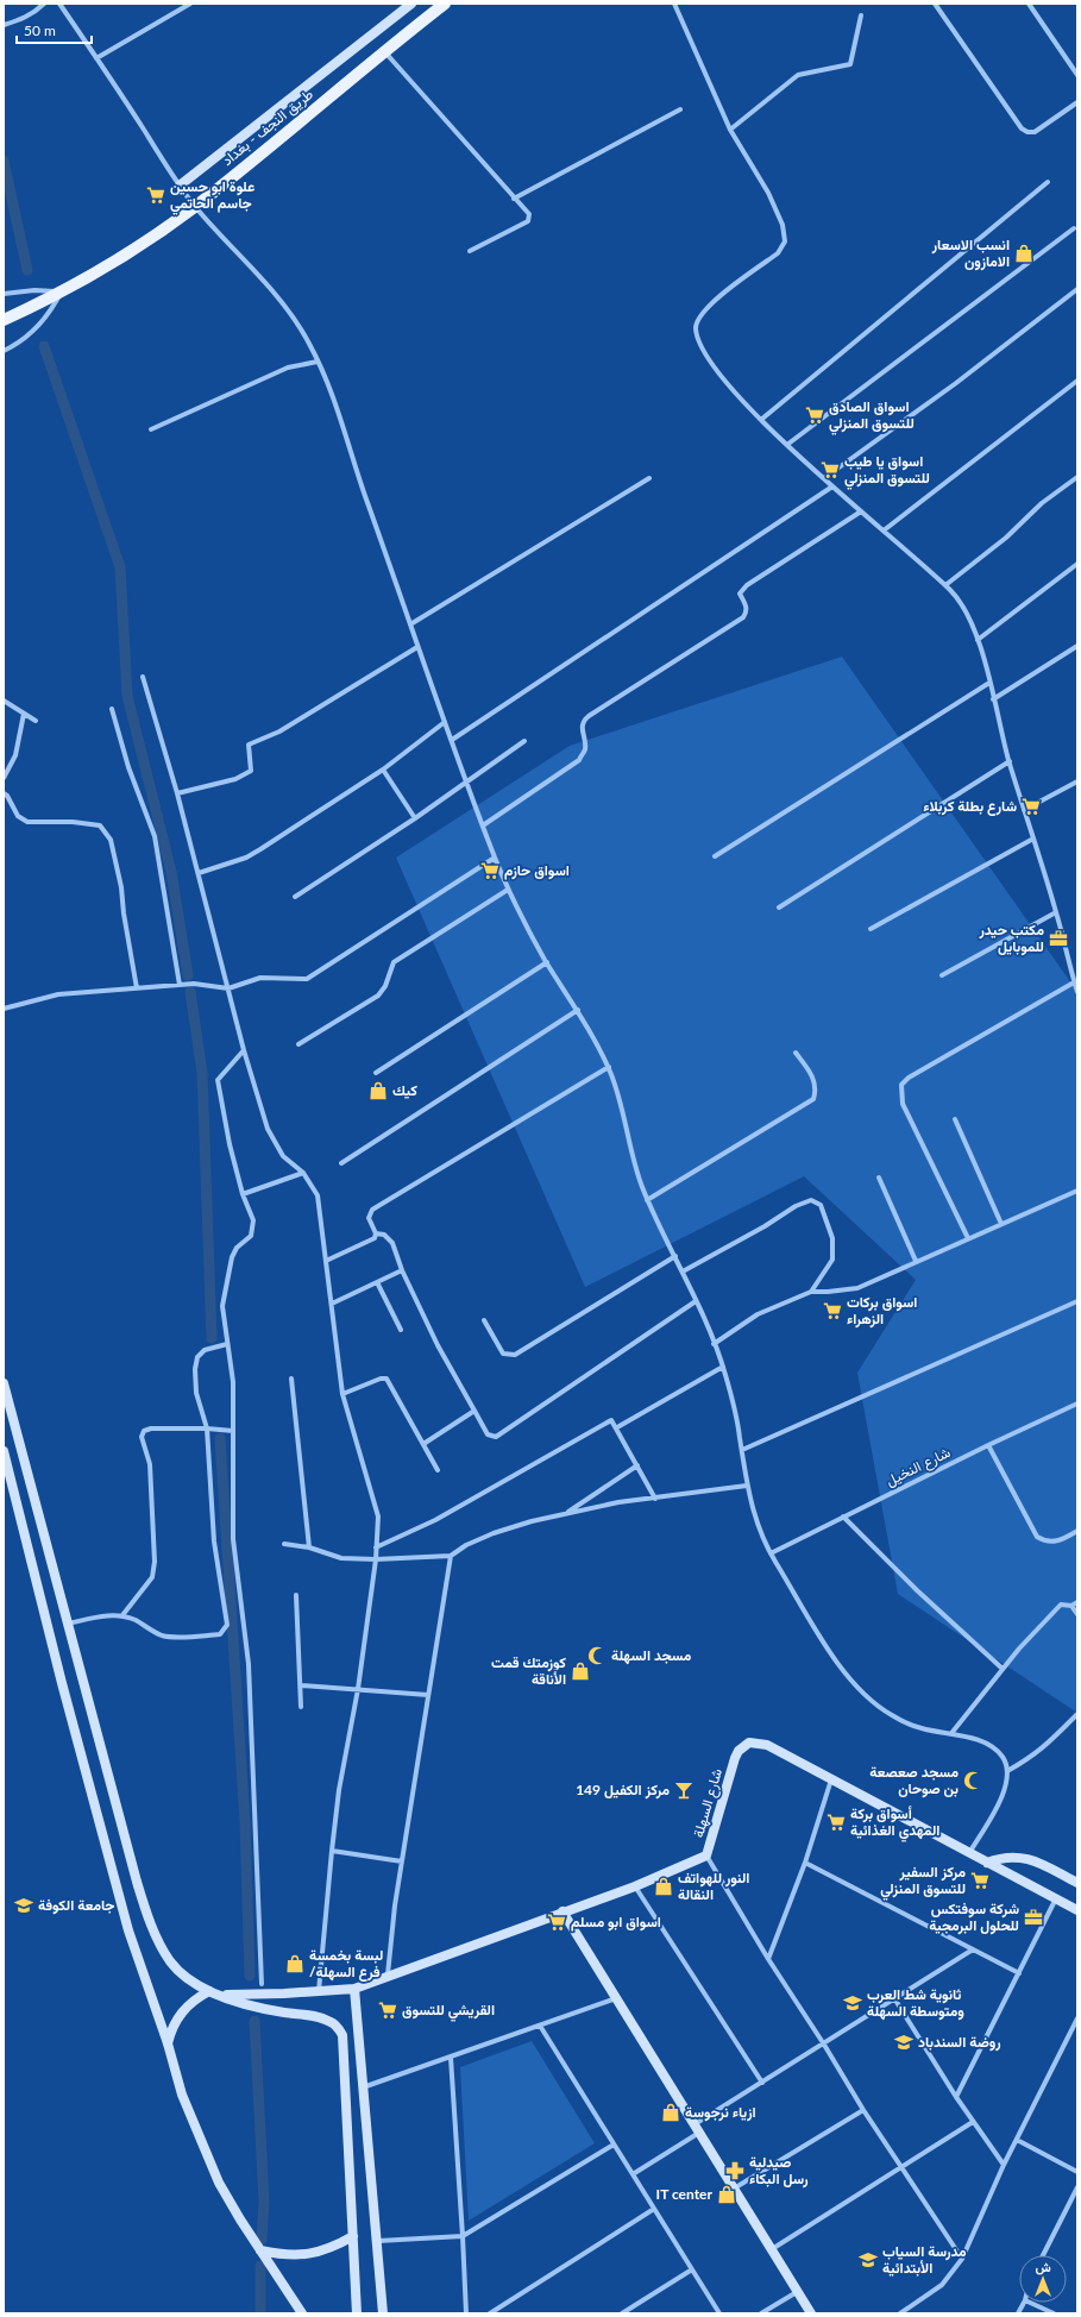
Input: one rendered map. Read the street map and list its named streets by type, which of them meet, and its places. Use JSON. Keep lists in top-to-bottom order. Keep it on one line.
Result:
{"streets":{"main road":["طريق النجف - بغداد","شارع السهلة"],"street":["شارع النخيل"]},"places":{"supermarket":["علوة ابو حسين جاسم الحاتمي","اسواق الصادق للتسوق المنزلي","اسواق يا طيب للتسوق المنزلي","شارع بطلة كربلاء","اسواق حازم","اسواق بركات الزهراء","أسواق بركة المهدي الغذائية","مركز السفير للتسوق المنزلي","اسواق ابو مسلم","القريشي للتسوق"],"shop":["انسب الاسعار الامازون","كيك","كوزمتك قمت الأناقة","النور للهواتف النقالة","لبسة بخمسة /فرع السهلة","ازياء نرجوسة","IT center"],"office":["مكتب حيدر للموبايل","شركة سوفتكس للحلول البرمجية"],"mosque":["مسجد السهلة","مسجد صعصعة بن صوحان"],"bar":["مركز الكفيل 149"],"school or university":["جامعة الكوفة","ثانوية شط العرب ومتوسطة السهلة","روضة السندباد","مدرسة السياب الأبتدائية"],"pharmacy":["صيدلية رسل البكاء"]},"scale_bar":"50 m","north":"top"}
